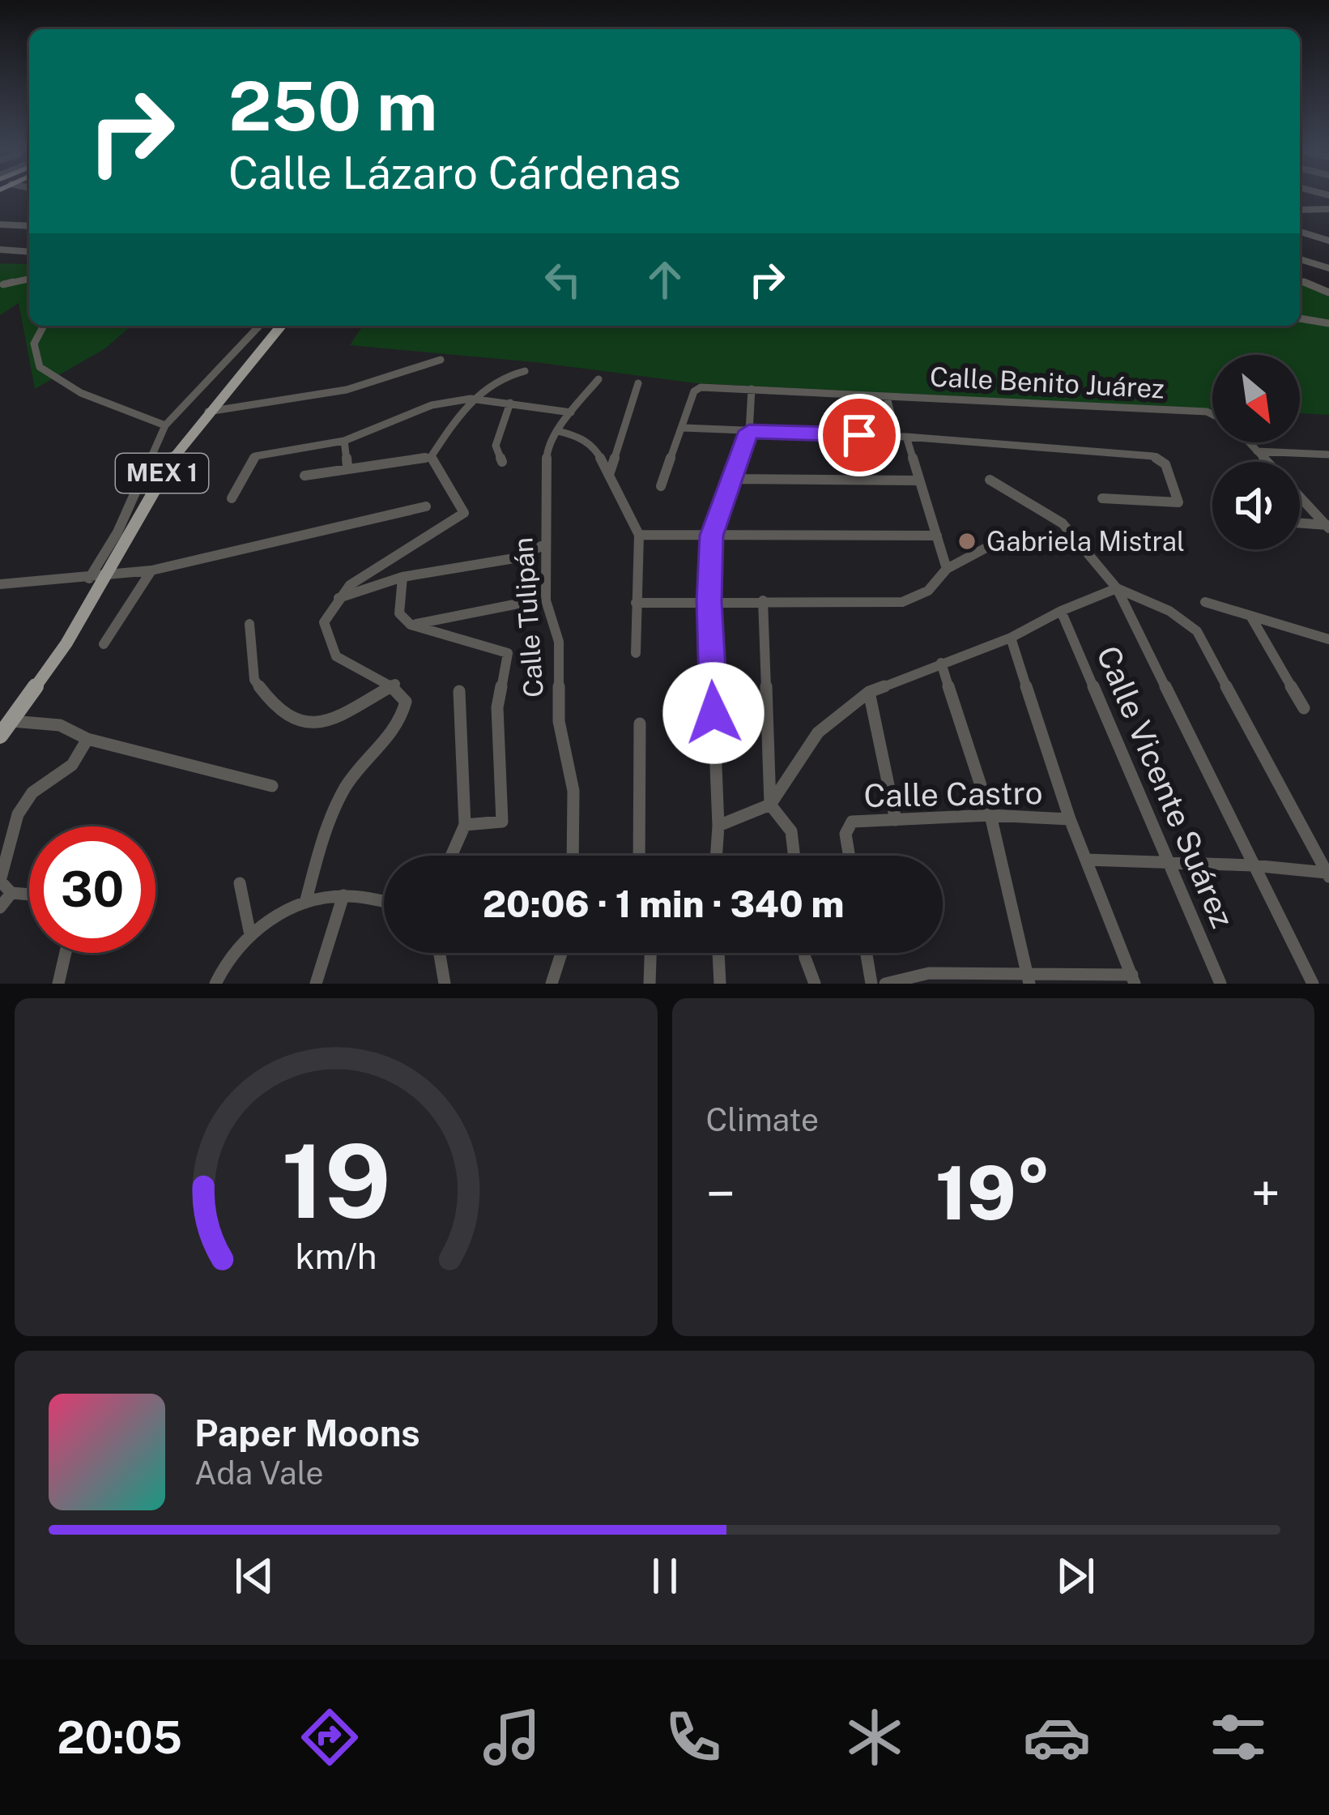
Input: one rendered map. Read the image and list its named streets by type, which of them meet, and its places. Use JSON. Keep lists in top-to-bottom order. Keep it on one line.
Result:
{"streets":{"main road":["MEX 1"],"street":["Calle Benito Juárez","Calle Tulipán","Calle Vicente Suárez","Calle Castro"]},"places":["Gabriela Mistral"],"north":"bottom right","page":{"turn":["250 m","Calle Lázaro Cárdenas"],"limit":"30","trip":"20:06 · 1 min · 340 m","tile":"Climate","heat":["−","19°","+"],"song":["Paper Moons","Ada Vale"],"tabs":"20:05","gauge":["19","km/h"]}}
